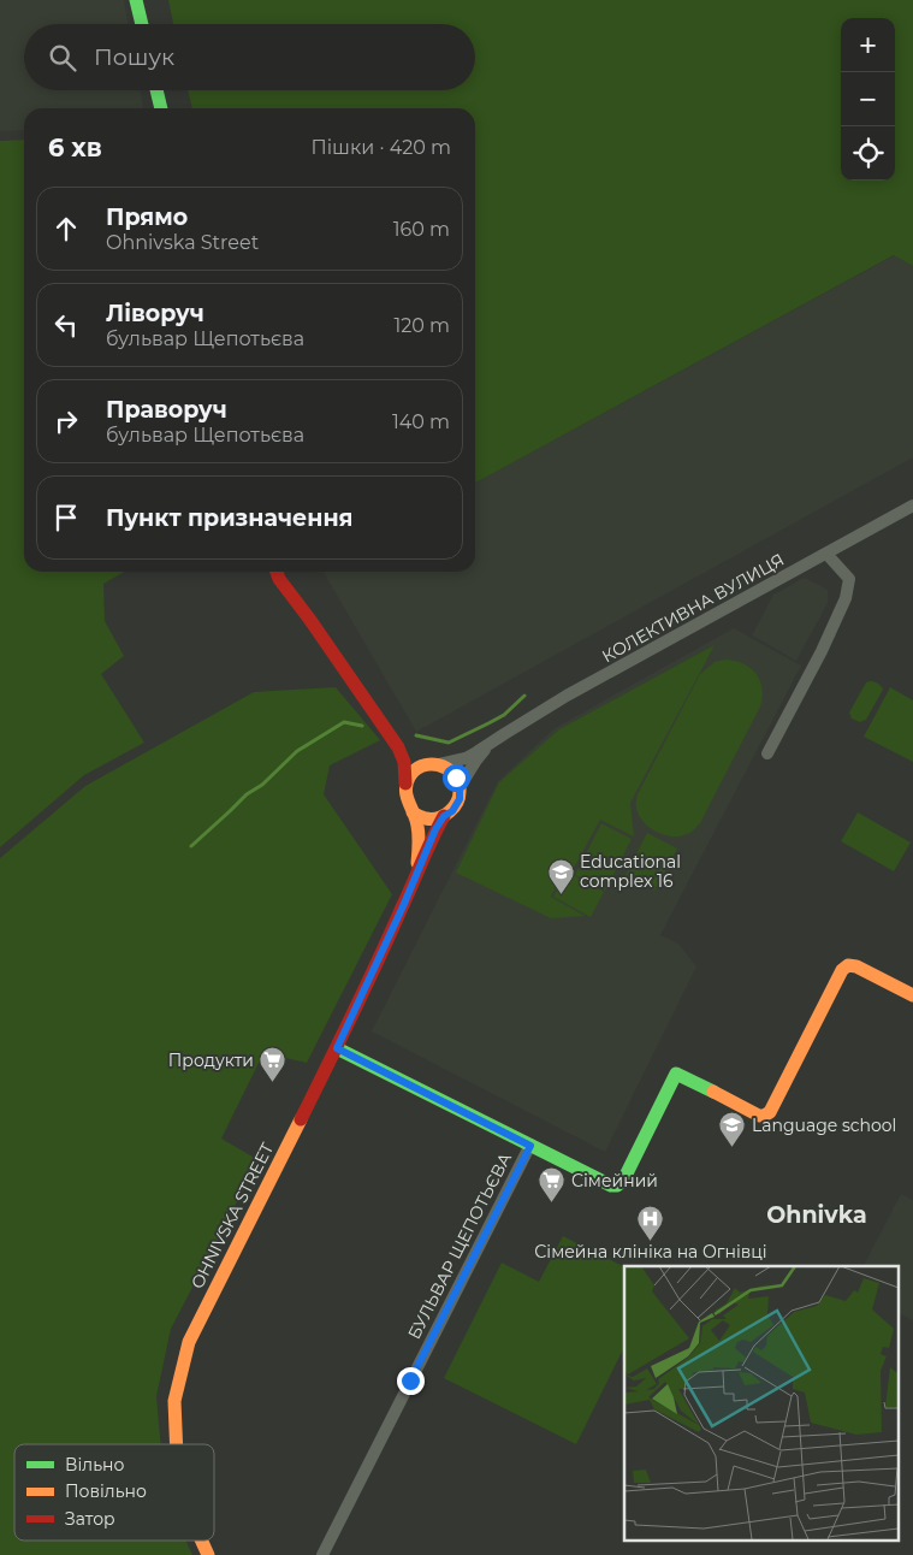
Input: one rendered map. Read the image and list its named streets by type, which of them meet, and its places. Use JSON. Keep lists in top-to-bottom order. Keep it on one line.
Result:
{"streets":{"street":["КОЛЕКТИВНА ВУЛИЦЯ","OHNIVSKA STREET","БУЛЬВАР ЩЕПОТЬЄВА"]},"crossings":[["КОЛЕКТИВНА ВУЛИЦЯ","OHNIVSKA STREET"],["OHNIVSKA STREET","БУЛЬВАР ЩЕПОТЬЄВА"]],"districts":["Ohnivka"],"places":{"school or university":["Educational complex 16","Language school"],"supermarket":["Продукти","Сімейний"],"hospital":["Сімейна клініка на Огнівці"]},"legend":["Вільно","Повільно","Затор"],"page":{"map_buttons":["+","−"],"search":"Пошук","heading":["6 хв","Пішки · 420 m"],"list":[["Прямо","Ohnivska Street","160 m"],["Ліворуч","бульвар Щепотьєва","120 m"],["Праворуч","бульвар Щепотьєва","140 m"],"Пункт призначення"]}}
